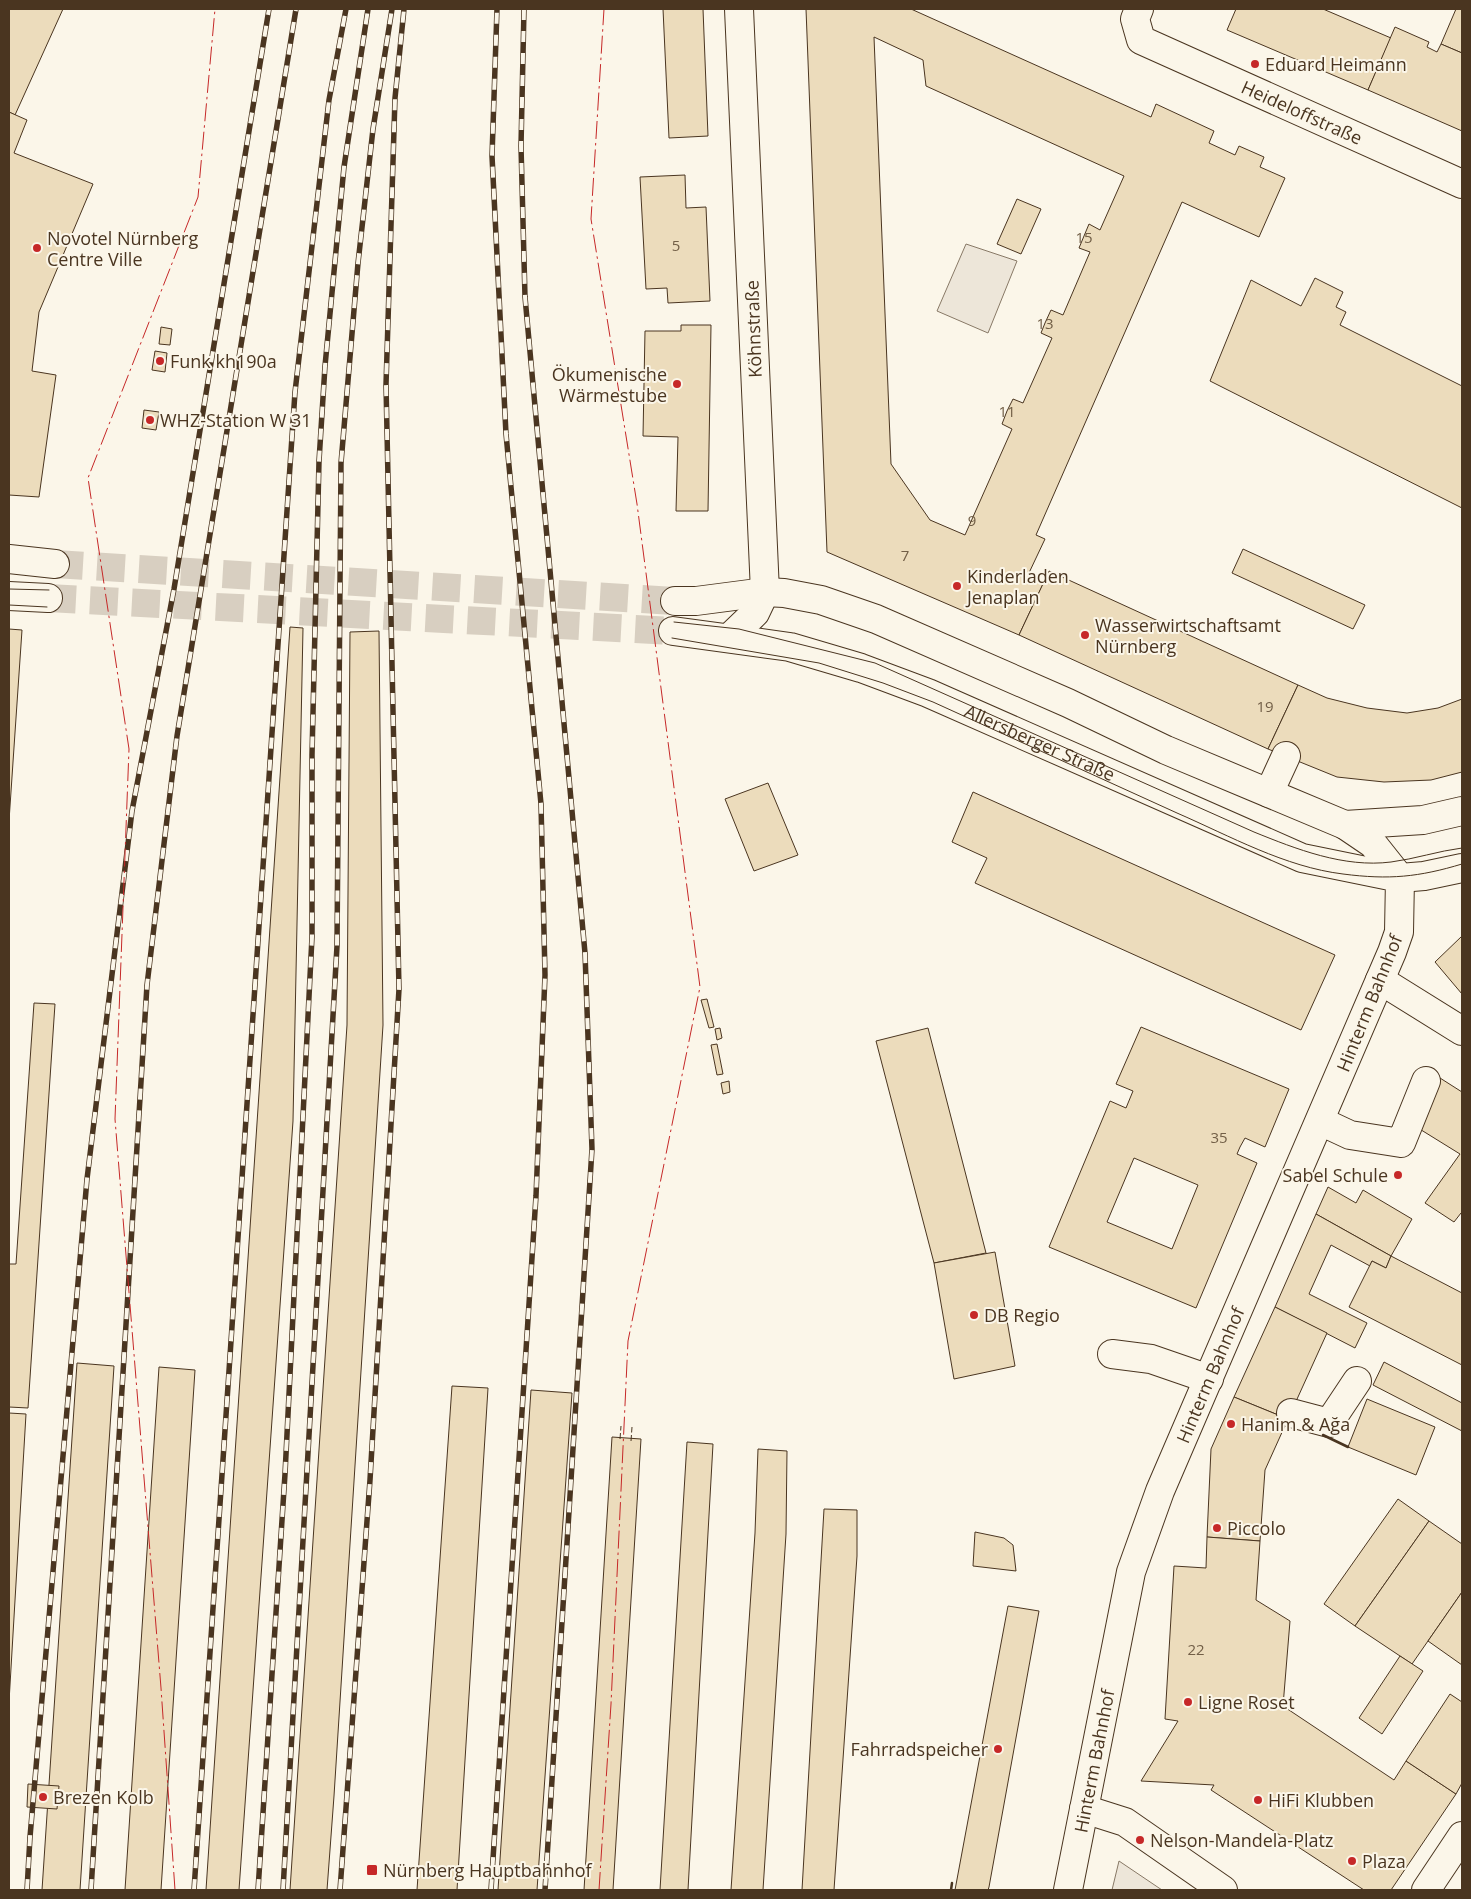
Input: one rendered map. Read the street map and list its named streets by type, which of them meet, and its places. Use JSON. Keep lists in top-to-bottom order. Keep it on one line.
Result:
{"streets":{"street":["Heideloffstraße","Köhnstraße","Allersberger Straße","Hinterm Bahnhof"]},"crossings":[["Köhnstraße","Allersberger Straße"],["Allersberger Straße","Hinterm Bahnhof"]],"places":{"other":["Eduard Heimann","Novotel Nürnberg Centre Ville","Funk kh190a","Ökumenische Wärmestube","WHZ-Station W 31","Kinderladen Jenaplan","Wasserwirtschaftsamt Nürnberg","Sabel Schule","DB Regio","Hanim & Ağa","Piccolo","Ligne Roset","Fahrradspeicher","Brezen Kolb","HiFi Klubben","Nelson-Mandela-Platz","Plaza"],"transit":["Nürnberg Hauptbahnhof"]},"house_numbers":["15","5","13","11","9","7","19","35","22"]}
